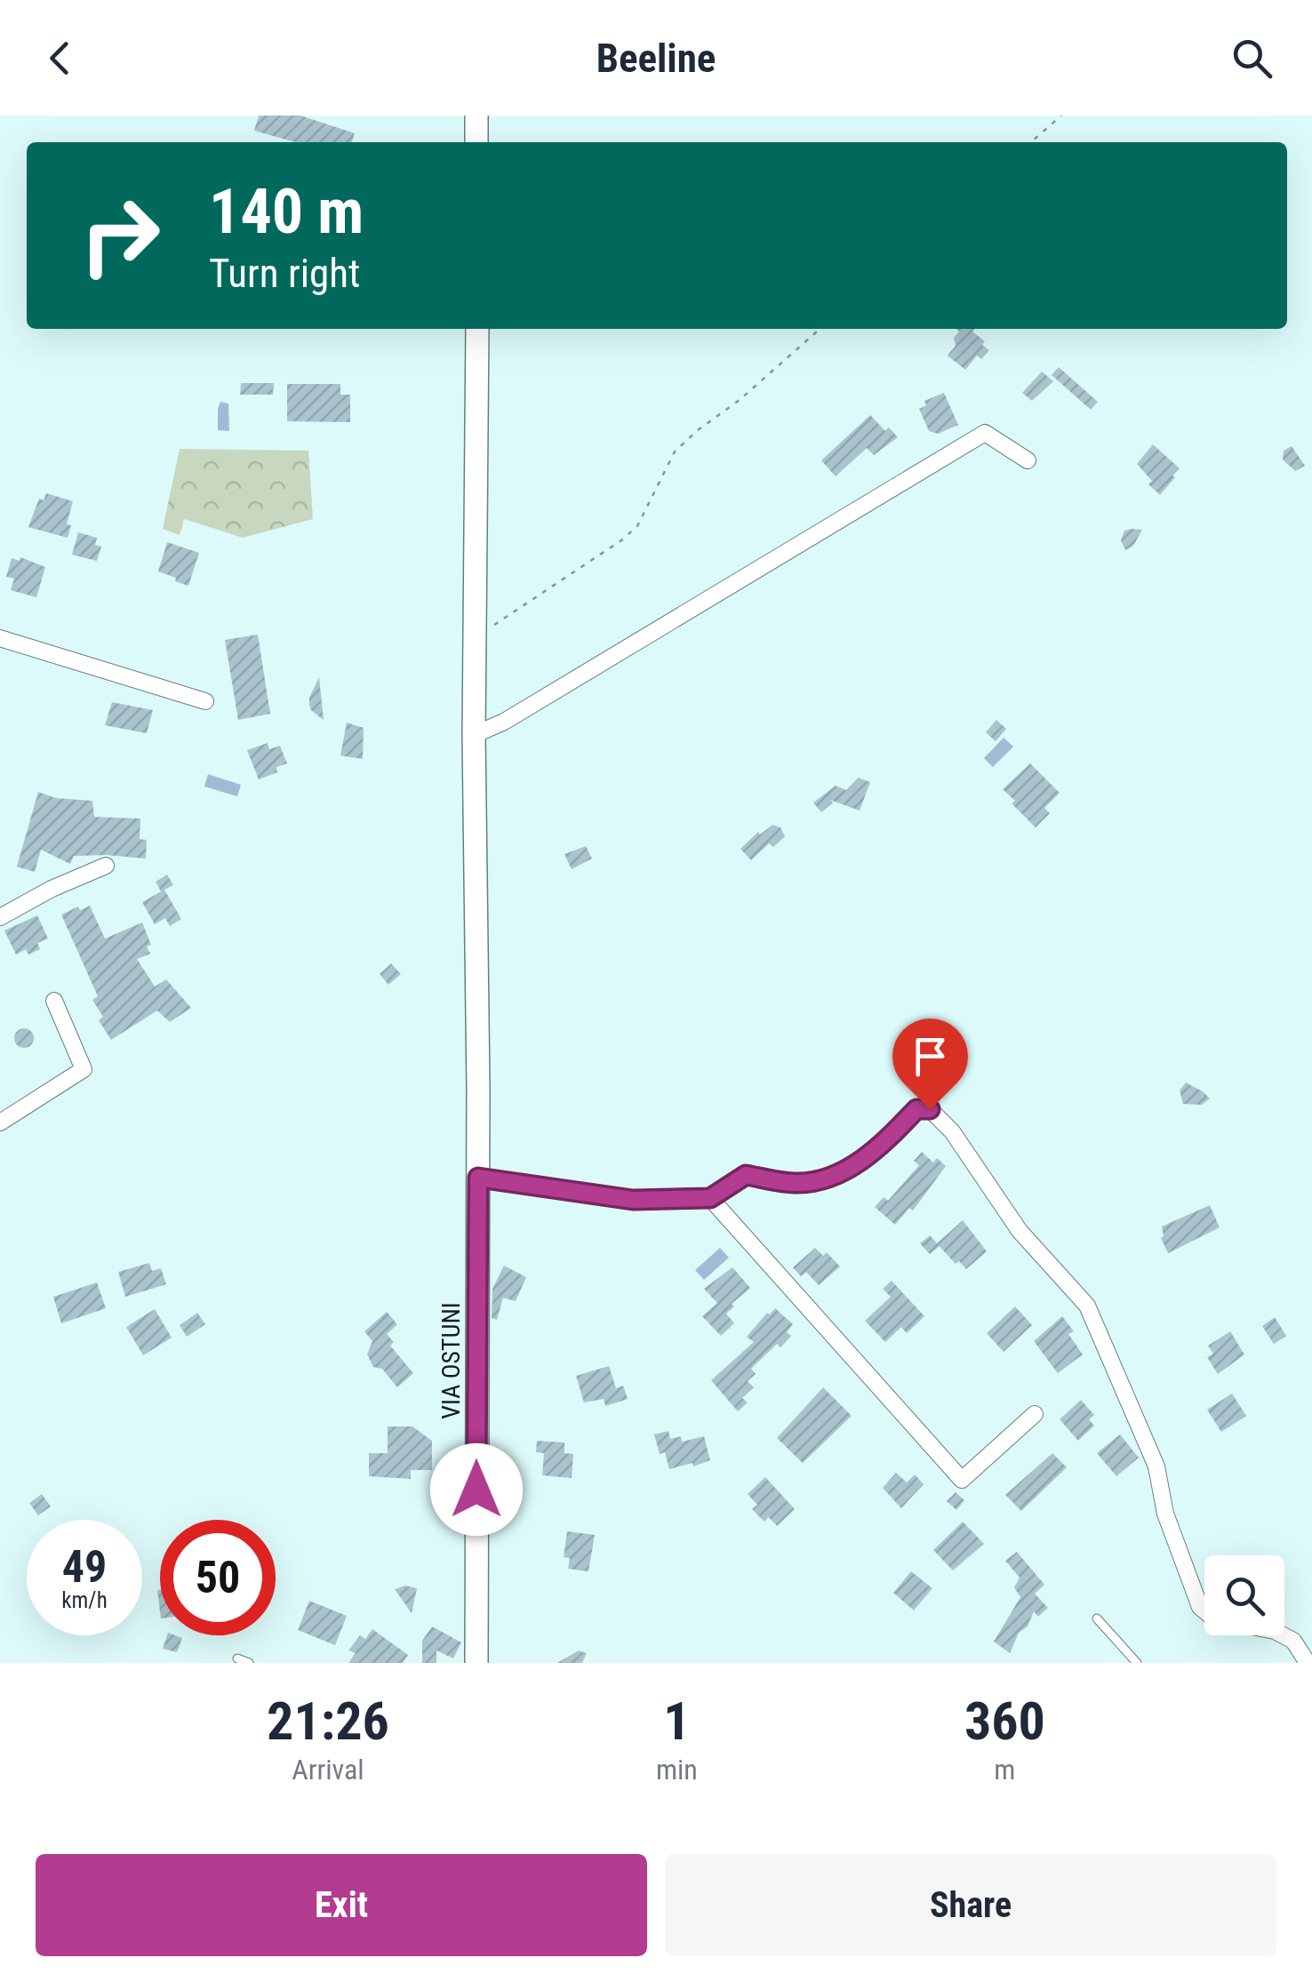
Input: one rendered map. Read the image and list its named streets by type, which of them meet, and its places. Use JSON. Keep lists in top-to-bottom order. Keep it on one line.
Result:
{"streets":{"main road":["VIA OSTUNI"]},"page":{"header":"Beeline","turn":["140 m","Turn right"],"speed":"49 km/h","limit":"50","eta":["21:26","Arrival","1","min","360","m"],"buttons":["Exit","Share"]}}
